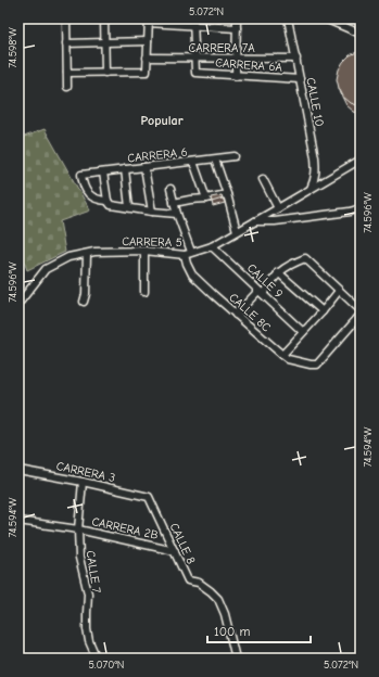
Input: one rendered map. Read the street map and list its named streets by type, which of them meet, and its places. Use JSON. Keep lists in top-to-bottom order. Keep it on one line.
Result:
{"streets":{"street":["CARRERA 7A","CARRERA 6A","CALLE 10","CARRERA 6","CARRERA 5","CALLE 9","CALLE 8C","CARRERA 3","CARRERA 2B","CALLE 8","CALLE 7"]},"crossings":[["CARRERA 7A","CARRERA 6A"],["CARRERA 7A","CALLE 10"],["CARRERA 6A","CALLE 10"],["CALLE 10","CARRERA 5"],["CARRERA 5","CALLE 9"],["CARRERA 5","CALLE 8C"],["CARRERA 3","CALLE 8"],["CARRERA 3","CALLE 7"],["CARRERA 2B","CALLE 8"],["CARRERA 2B","CALLE 7"]],"districts":["Popular"],"scale_bar":"100 m","coordinates":["5.072°N","74.598°W","74.596°W","74.594°W","5.070°N"]}
